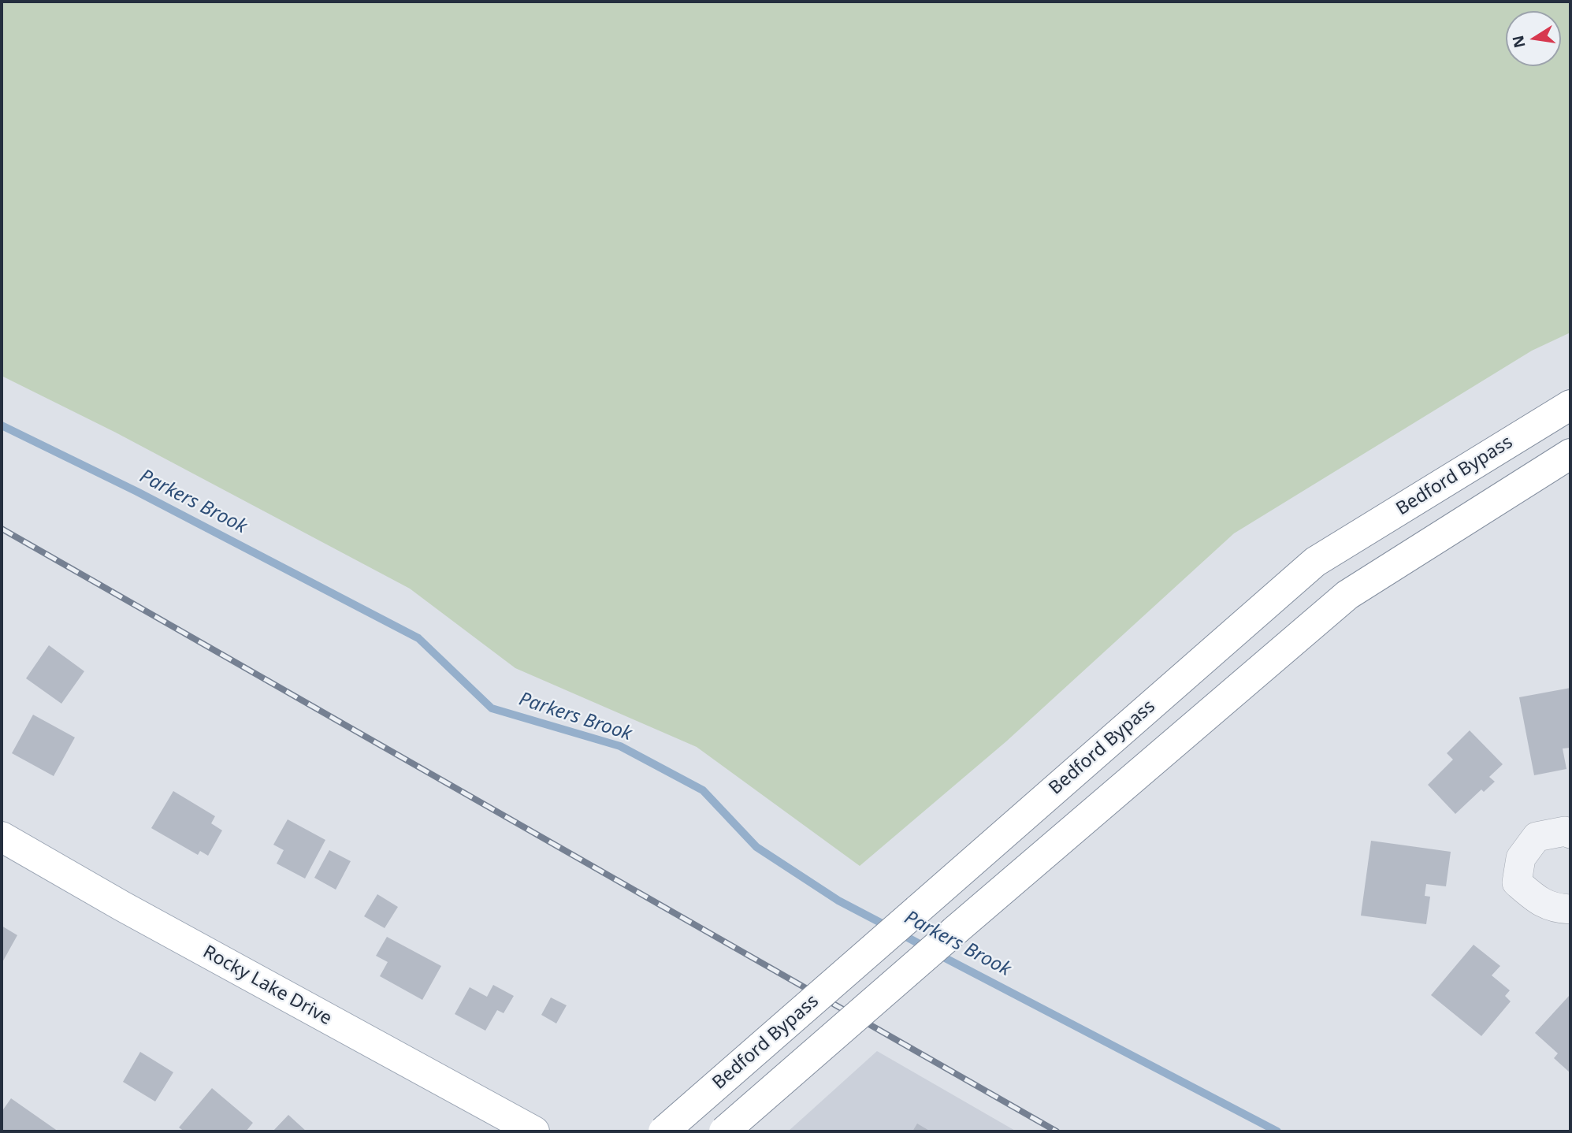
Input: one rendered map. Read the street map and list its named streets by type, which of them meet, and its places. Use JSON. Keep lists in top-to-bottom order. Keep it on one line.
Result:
{"streets":{"main road":["Bedford Bypass","Rocky Lake Drive"]},"water":["Parkers Brook"],"north":"left"}
